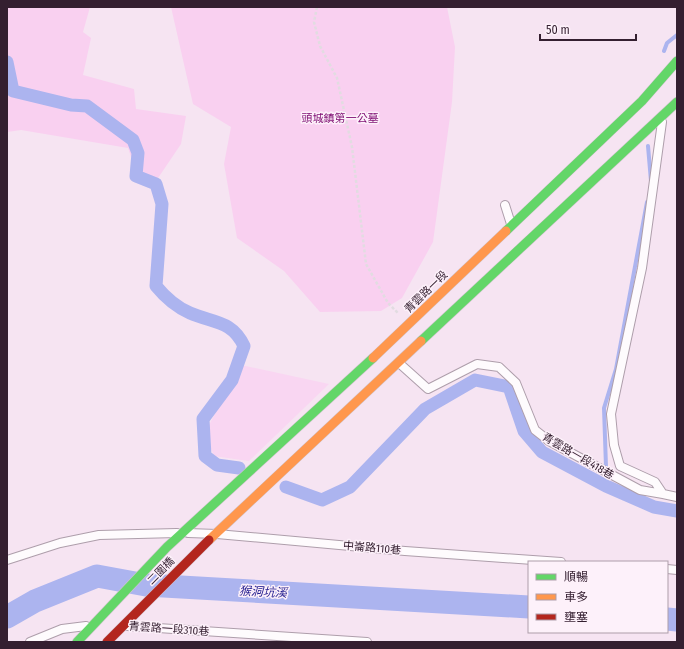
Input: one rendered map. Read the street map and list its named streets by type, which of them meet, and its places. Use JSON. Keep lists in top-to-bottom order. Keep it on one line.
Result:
{"streets":{"main road":["青雲路一段","二圍橋"],"lane":["青雲路一段418巷","中崙路110巷","青雲路一段310巷"]},"crossings":[["青雲路一段","青雲路一段418巷"],["青雲路一段","中崙路110巷"],["青雲路一段","二圍橋"],["中崙路110巷","二圍橋"],["二圍橋","青雲路一段310巷"]],"water":["猴洞坑溪"],"parks":["頭城鎮第一公墓"],"legend":["順暢","車多","壅塞"],"scale_bar":"50 m"}
